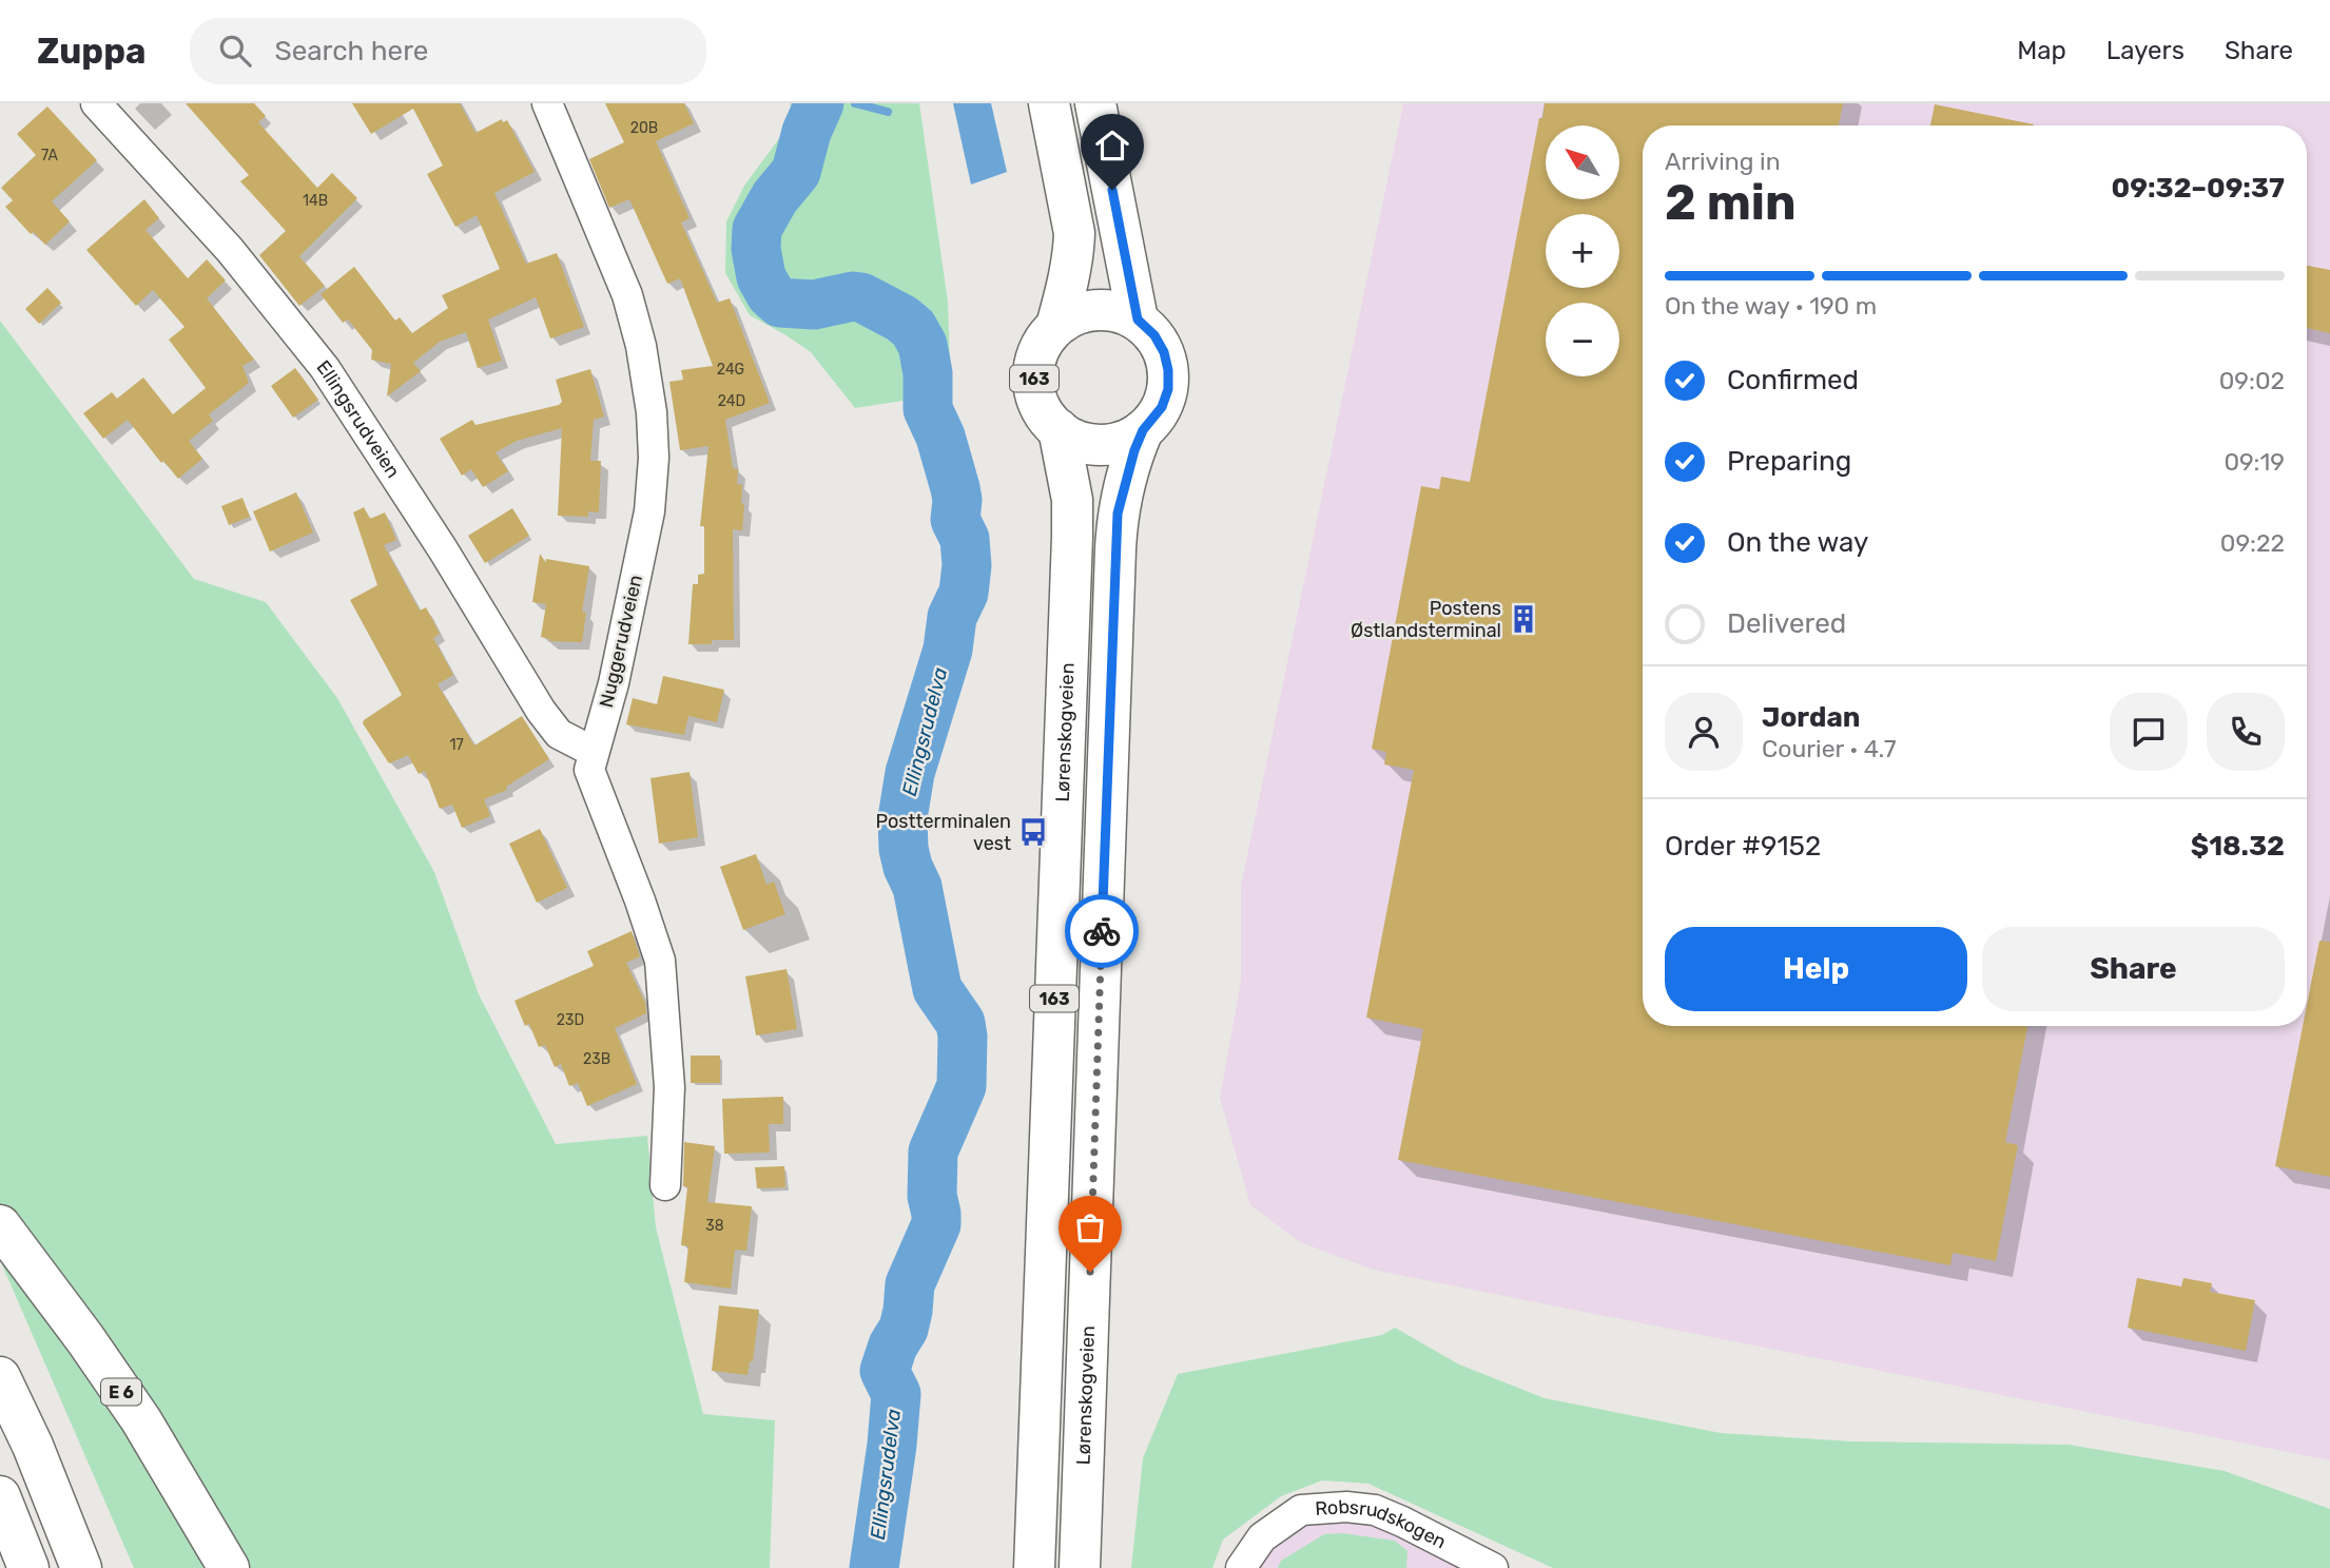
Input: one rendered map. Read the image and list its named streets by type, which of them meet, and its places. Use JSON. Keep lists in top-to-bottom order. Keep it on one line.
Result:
{"streets":{"highway":["163","Lørenskogveien","E 6"],"street":["Ellingsrudveien","Nuggerudveien","Robsrudskogen"]},"crossings":[["163","Lørenskogveien"],["Ellingsrudveien","Nuggerudveien"]],"water":["Ellingsrudelva"],"places":{"building":["Postens Østlandsterminal"],"bus stop":["Postterminalen vest"]},"house_numbers":["20B","7A","14B","24G","24D","17","23D","23B","38"],"north":"top left","page":{"header":"Zuppa","search":"Search here","nav":["Map","Layers","Share"],"map_buttons":["+","−"],"heading":["2 min","Arriving in","09:32–09:37"],"panel":["Jordan","Courier · 4.7","Order #9152","$18.32"],"bar":"On the way · 190 m","list":[["Confirmed","09:02"],["Preparing","09:19"],["On the way","09:22"],"Delivered"],"buttons":["Help","Share"]}}
